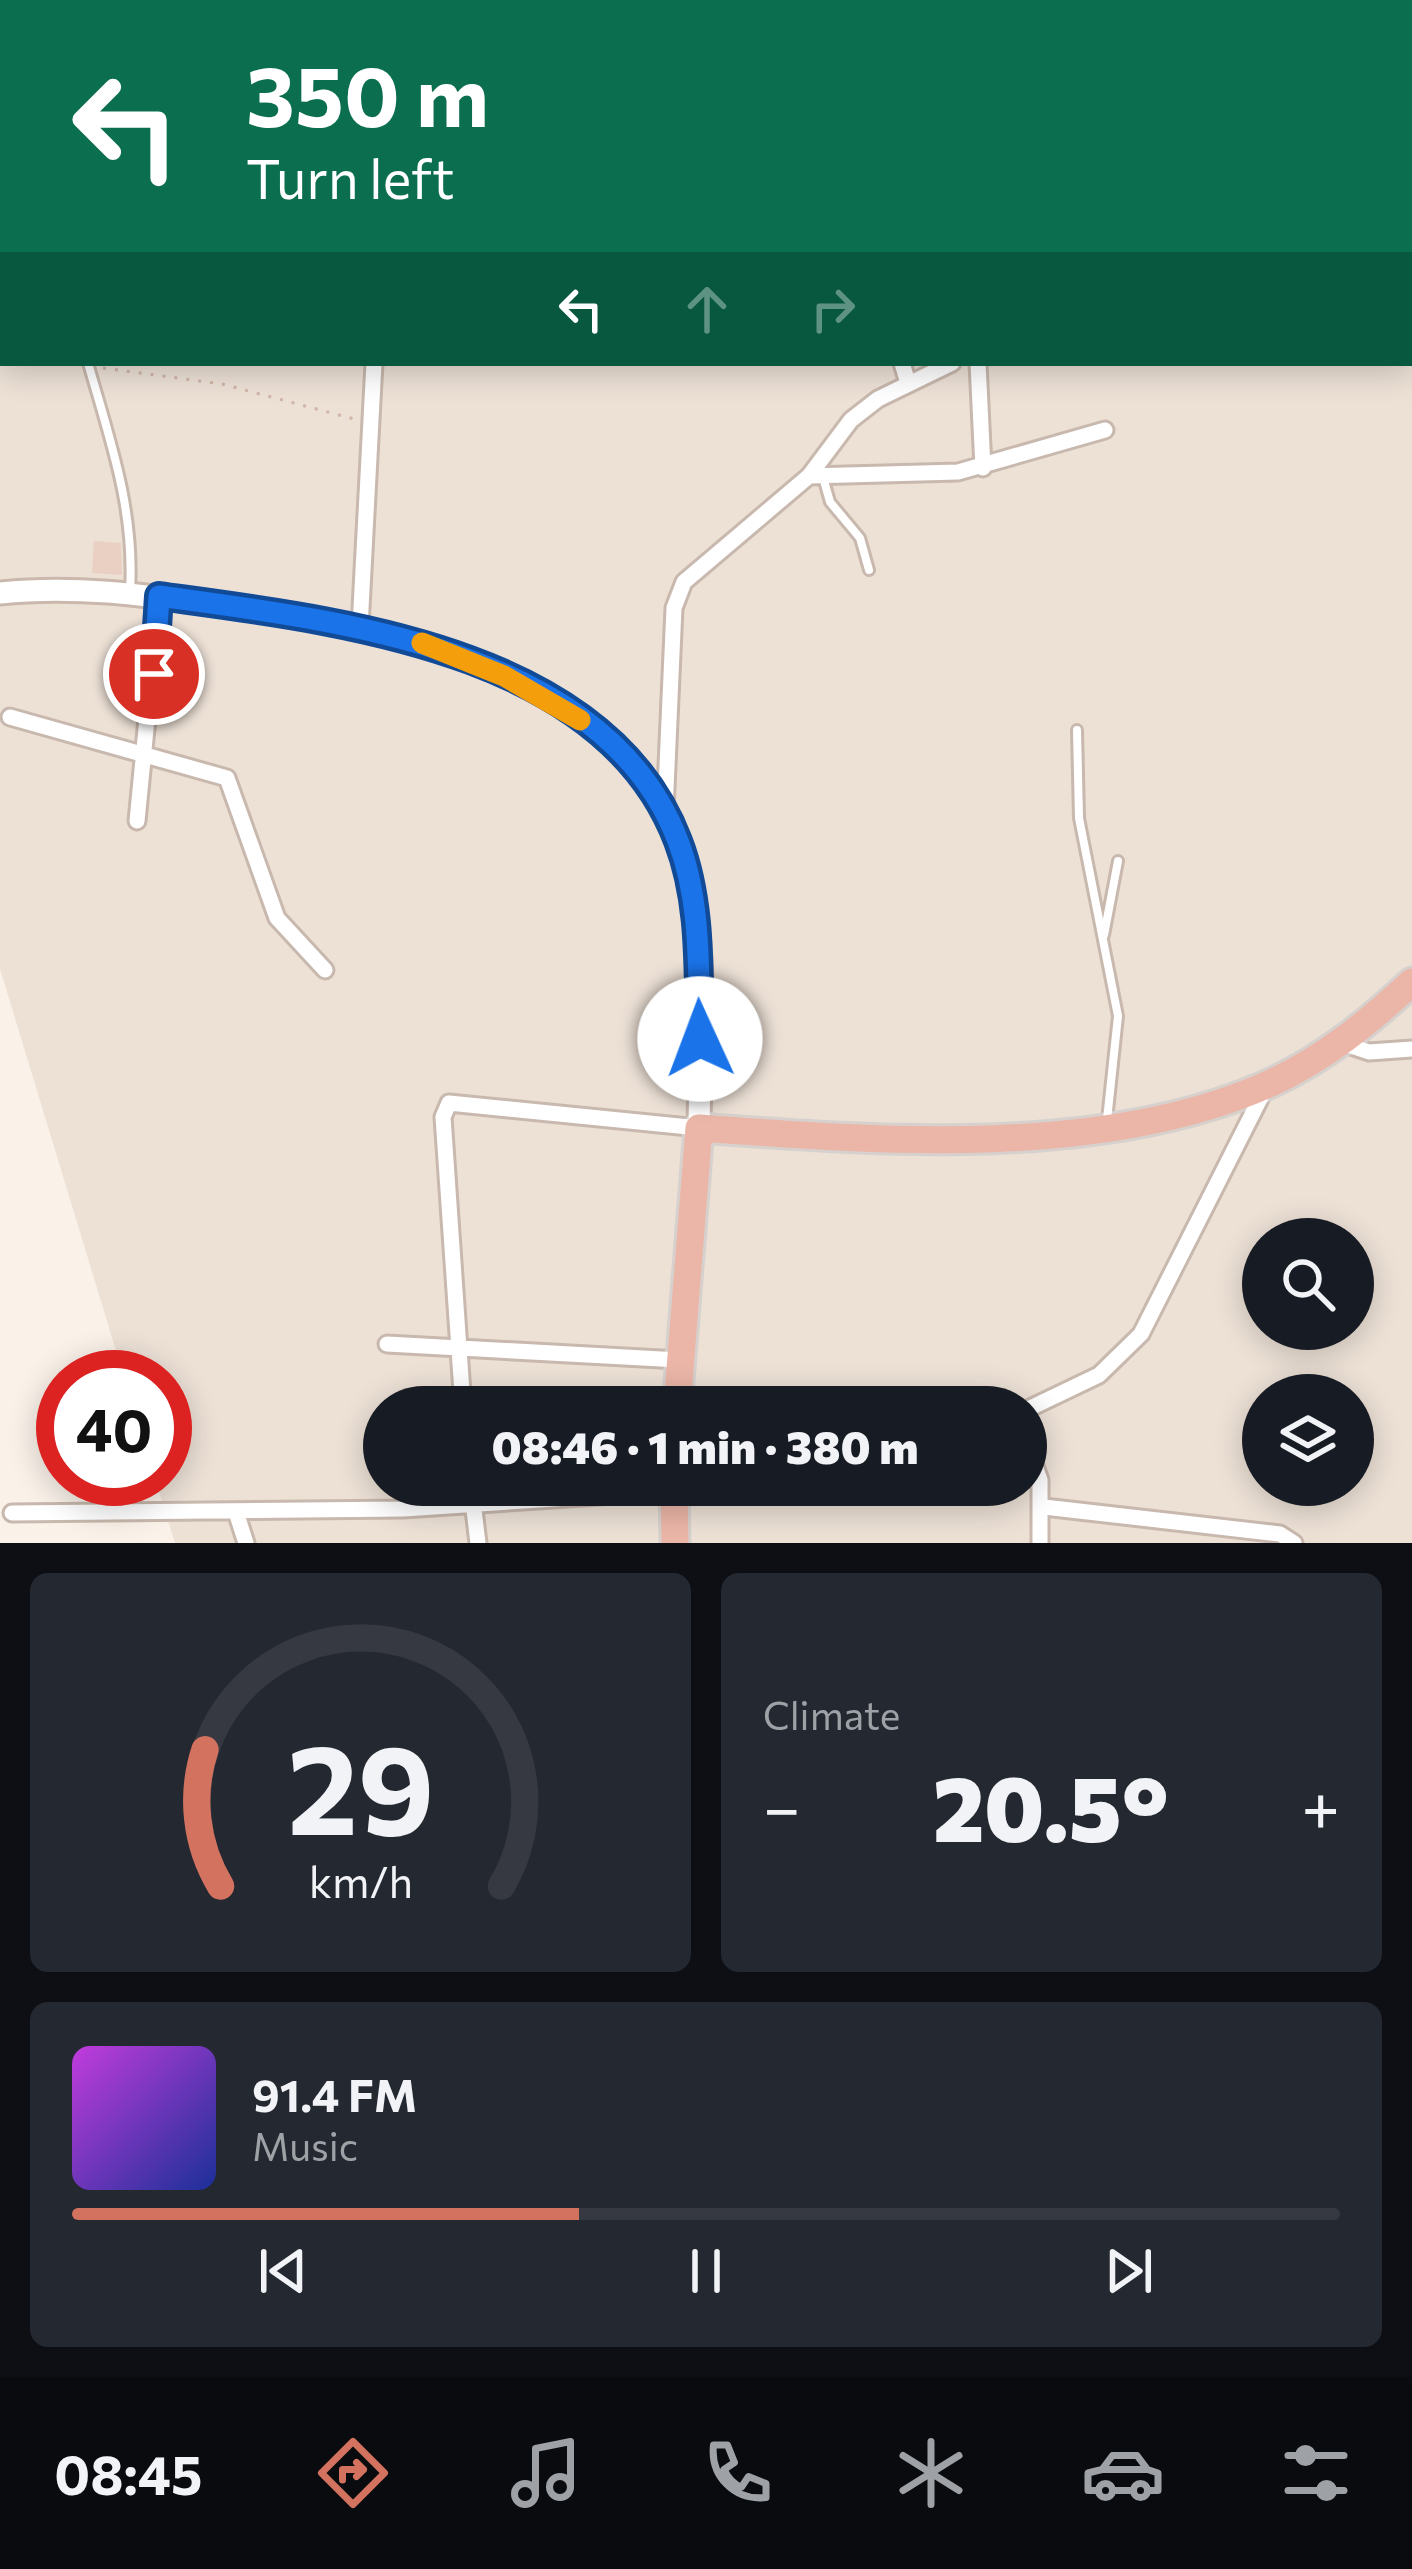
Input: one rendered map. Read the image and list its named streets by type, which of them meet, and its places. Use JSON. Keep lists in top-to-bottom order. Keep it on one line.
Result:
{"page":{"turn":["350 m","Turn left"],"limit":"40","trip":"08:46 · 1 min · 380 m","tile":"Climate","heat":["−","20.5°","+"],"song":["91.4 FM","Music"],"tabs":"08:45","gauge":["29","km/h"]}}
